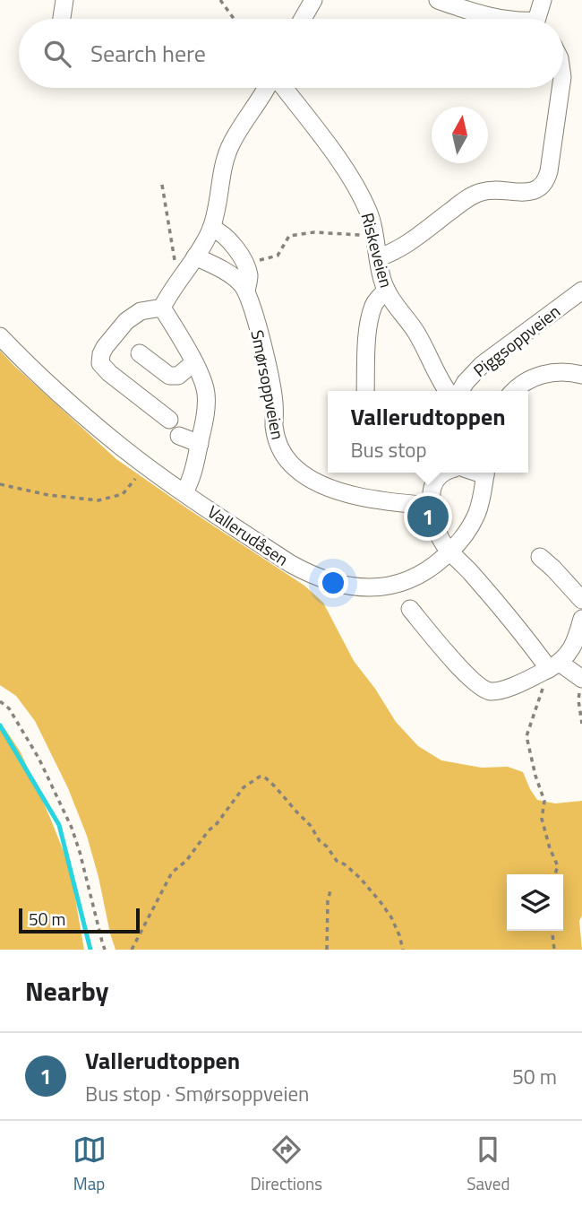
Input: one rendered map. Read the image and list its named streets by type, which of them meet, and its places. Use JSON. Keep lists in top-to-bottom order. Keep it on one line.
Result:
{"streets":{"street":["Riskeveien","Piggsoppveien","Smørsoppveien","Vallerudåsen"]},"scale_bar":"50 m","north":"top","page":{"search":"Search here","popup":["Vallerudtoppen","Bus stop"],"pins":"1","scale":"50 m","heading":"Nearby","list":[{"mark":"1","name":"Vallerudtoppen","note":"Bus stop · Smørsoppveien","value":"50 m"}],"nav":["Map","Directions","Saved"]}}
